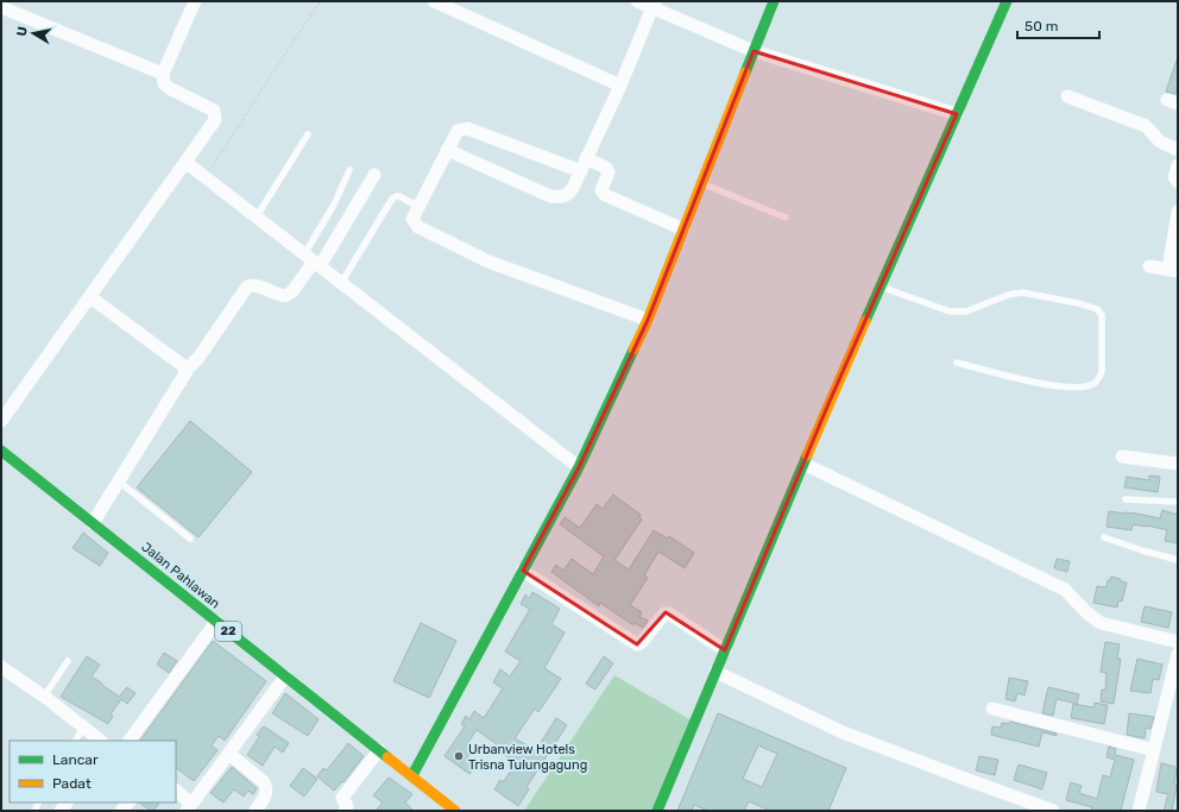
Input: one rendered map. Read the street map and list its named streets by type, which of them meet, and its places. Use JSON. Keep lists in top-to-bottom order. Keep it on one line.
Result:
{"streets":{"main road":["Jalan Pahlawan","22"]},"places":["Urbanview Hotels Trisna Tulungagung"],"legend":["Lancar","Padat"],"scale_bar":"50 m","north":"left"}
